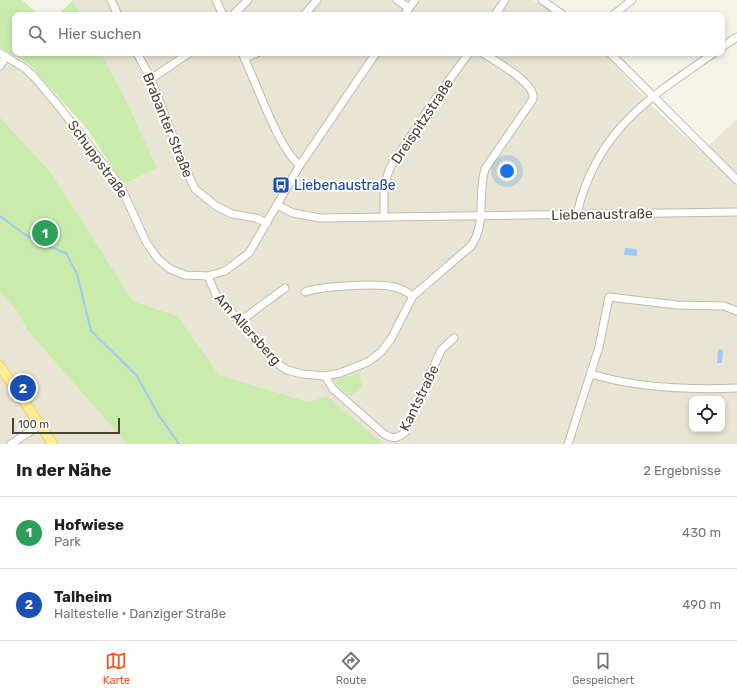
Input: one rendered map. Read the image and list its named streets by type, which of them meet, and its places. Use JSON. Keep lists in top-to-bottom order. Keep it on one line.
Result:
{"streets":{"street":["Dreispitzstraße","Brabanter Straße","Schuppstraße","Liebenaustraße","Am Allersberg","Kantstraße"]},"crossings":[["Dreispitzstraße","Liebenaustraße"],["Brabanter Straße","Schuppstraße"],["Schuppstraße","Liebenaustraße"],["Schuppstraße","Am Allersberg"],["Liebenaustraße","Am Allersberg"],["Am Allersberg","Kantstraße"]],"places":{"bus stop":["Liebenaustraße"]},"scale_bar":"100 m","page":{"search":"Hier suchen","pins":["1","2"],"scale":"100 m","heading":["In der Nähe","2 Ergebnisse"],"list":[{"mark":"1","name":"Hofwiese","note":"Park","value":"430 m"},{"mark":"2","name":"Talheim","note":"Haltestelle · Danziger Straße","value":"490 m"}],"nav":["Karte","Route","Gespeichert"]}}
